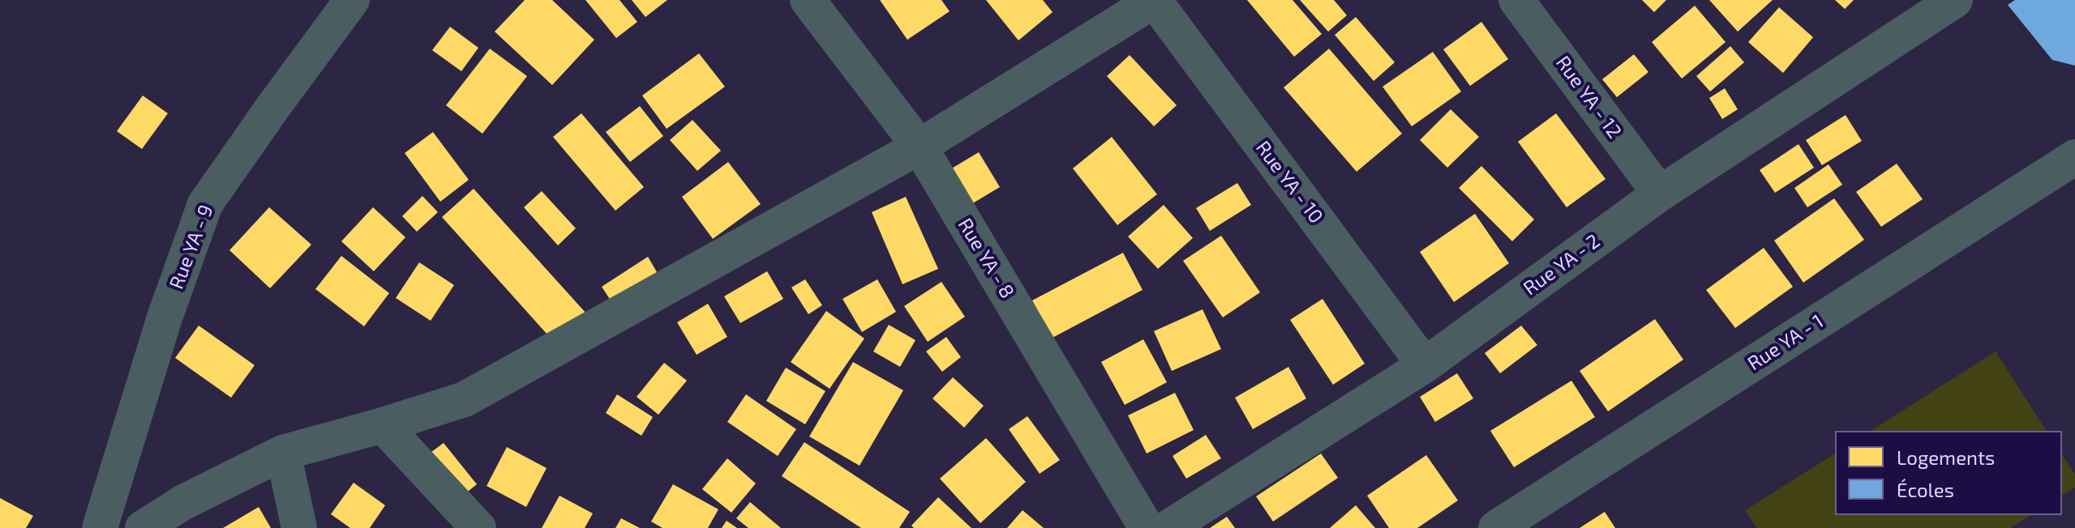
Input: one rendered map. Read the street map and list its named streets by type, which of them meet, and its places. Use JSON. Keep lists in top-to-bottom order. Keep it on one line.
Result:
{"streets":{"street":["Rue YA - 12","Rue YA - 10","Rue YA - 9","Rue YA - 8","Rue YA - 2","Rue YA - 1"]},"crossings":[["Rue YA - 12","Rue YA - 2"],["Rue YA - 10","Rue YA - 2"]],"legend":["Logements","Écoles"]}
